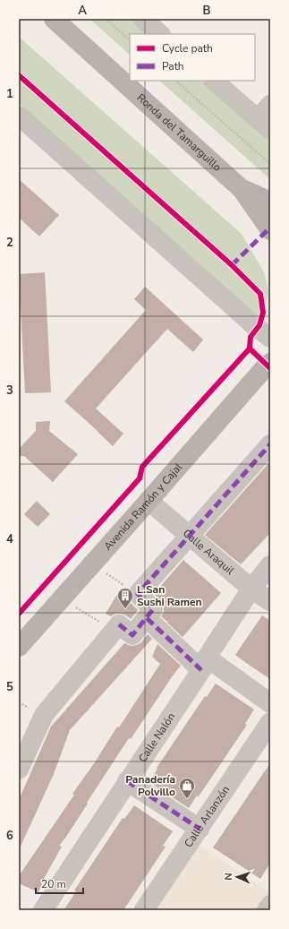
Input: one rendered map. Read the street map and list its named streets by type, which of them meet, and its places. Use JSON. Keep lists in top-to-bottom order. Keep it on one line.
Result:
{"streets":{"main road":["Ronda del Tamarguillo","Avenida Ramón y Cajal"],"street":["Calle Araquil","Calle Nalón","Calle Arlanzón"]},"crossings":[["Avenida Ramón y Cajal","Calle Araquil"],["Calle Araquil","Calle Nalón"]],"places":{"building":["L.San Sushi Ramen"],"shop":["Panadería Polvillo"]},"legend":["Cycle path","Path"],"scale_bar":"20 m","north":"left","grid":{"columns":["A","B"],"rows":["1","2","3","4","5","6"]}}
